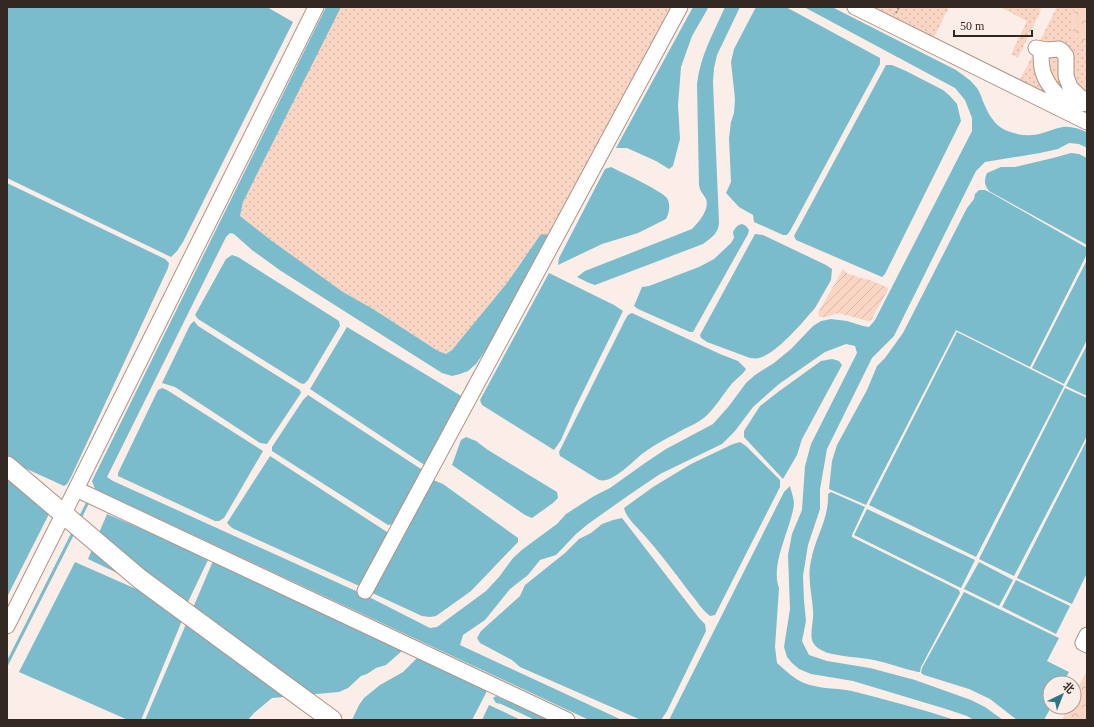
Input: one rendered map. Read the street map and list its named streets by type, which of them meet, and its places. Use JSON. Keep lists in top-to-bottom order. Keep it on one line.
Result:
{"scale_bar":"50 m","north":"top right"}
